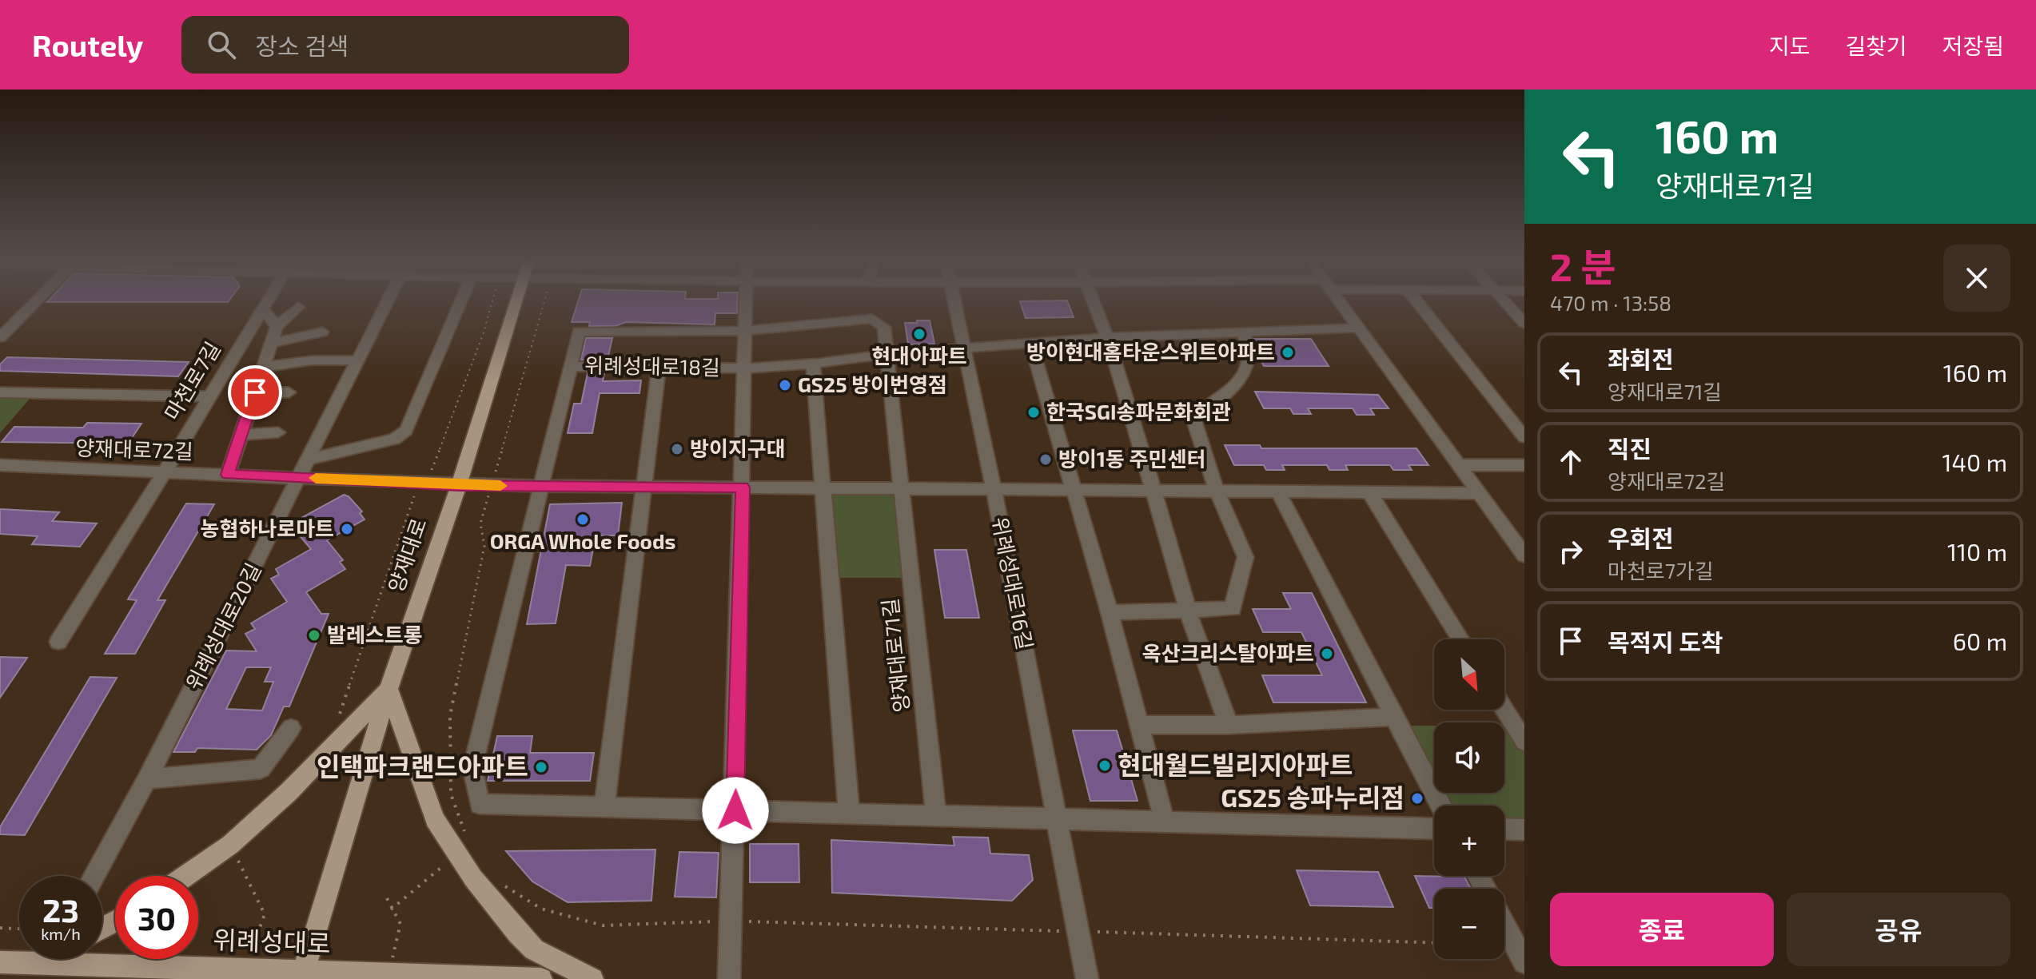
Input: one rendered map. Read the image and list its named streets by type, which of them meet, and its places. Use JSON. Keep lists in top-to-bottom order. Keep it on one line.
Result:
{"streets":{"main road":["양재대로","위례성대로"],"street":["위례성대로18길","마천로7길","양재대로72길","위례성대로16길","위례성대로20길","양재대로71길"]},"crossings":[["위례성대로18길","위례성대로16길"],["위례성대로18길","양재대로71길"],["마천로7길","양재대로72길"],["양재대로72길","양재대로"],["양재대로72길","위례성대로20길"],["양재대로","위례성대로"]],"places":["현대아파트","방이현대홈타운스위트아파트","GS25 방이번영점","한국SGI송파문화회관","방이지구대","방이1동 주민센터","ORGA Whole Foods","농협하나로마트","발레스트롱","옥산크리스탈아파트","현대월드빌리지아파트","인택파크랜드아파트","GS25 송파누리점"],"north":"bottom right","page":{"header":"Routely","search":"장소 검색","nav":["지도","길찾기","저장됨"],"turn":["160 m","양재대로71길"],"heading":["2 분","470 m · 13:58"],"list":[{"name":"좌회전","note":"양재대로71길","value":"160 m"},{"name":"직진","note":"양재대로72길","value":"140 m"},{"name":"우회전","note":"마천로7가길","value":"110 m"},{"name":"목적지 도착","value":"60 m"}],"map_buttons":["+","−"],"speed":"23 km/h","limit":"30","buttons":["종료","공유"]}}
